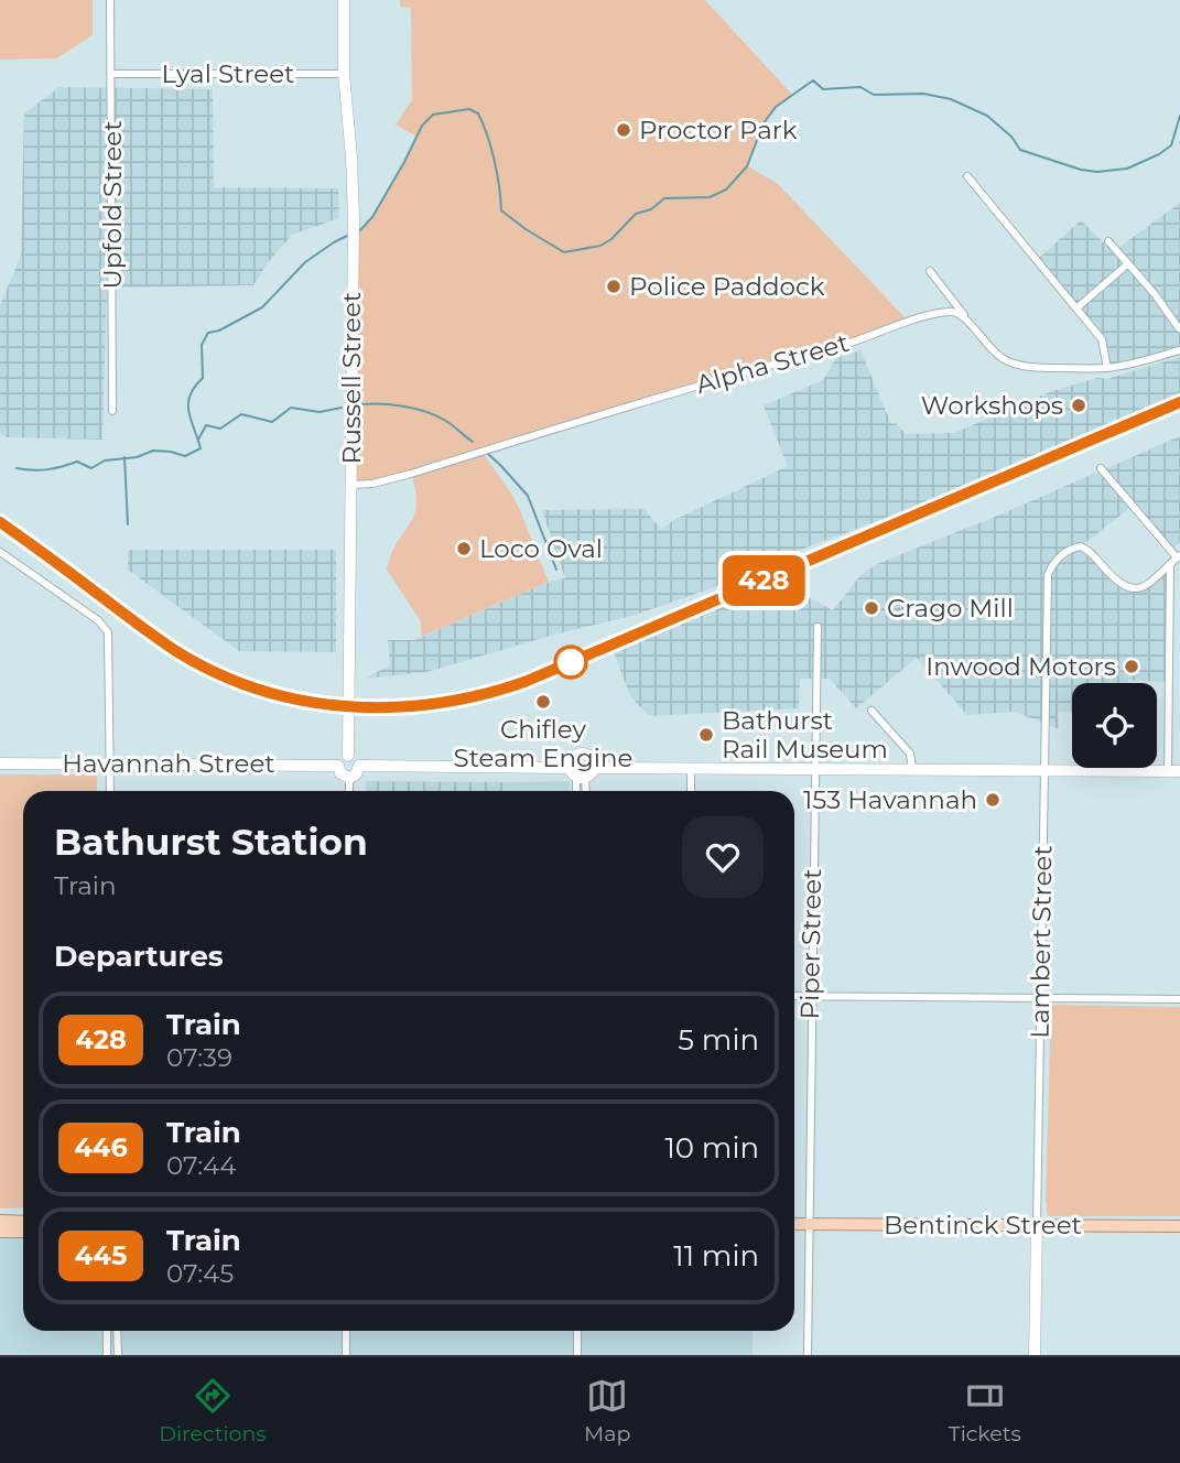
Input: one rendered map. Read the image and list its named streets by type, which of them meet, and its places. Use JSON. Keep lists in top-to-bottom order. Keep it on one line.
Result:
{"streets":{"main road":["Bentinck Street"],"street":["Lyal Street","Upfold Street","Alpha Street","Russell Street","Havannah Street","Lambert Street","Piper Street"]},"crossings":[["Lyal Street","Upfold Street"],["Lyal Street","Russell Street"],["Alpha Street","Russell Street"],["Russell Street","Havannah Street"],["Lambert Street","Bentinck Street"],["Piper Street","Bentinck Street"]],"places":["Proctor Park","Police Paddock","Workshops","Loco Oval","Crago Mill","Inwood Motors","Chifley Steam Engine","Bathurst Rail Museum","153 Havannah"],"page":{"on_map":"428","heading":[["Bathurst Station","Train"],"Departures"],"list":[{"mark":"428","name":"Train","note":"07:39","value":"5 min"},{"mark":"446","name":"Train","note":"07:44","value":"10 min"},{"mark":"445","name":"Train","note":"07:45","value":"11 min"}],"tabs":["Directions","Map","Tickets"]}}
